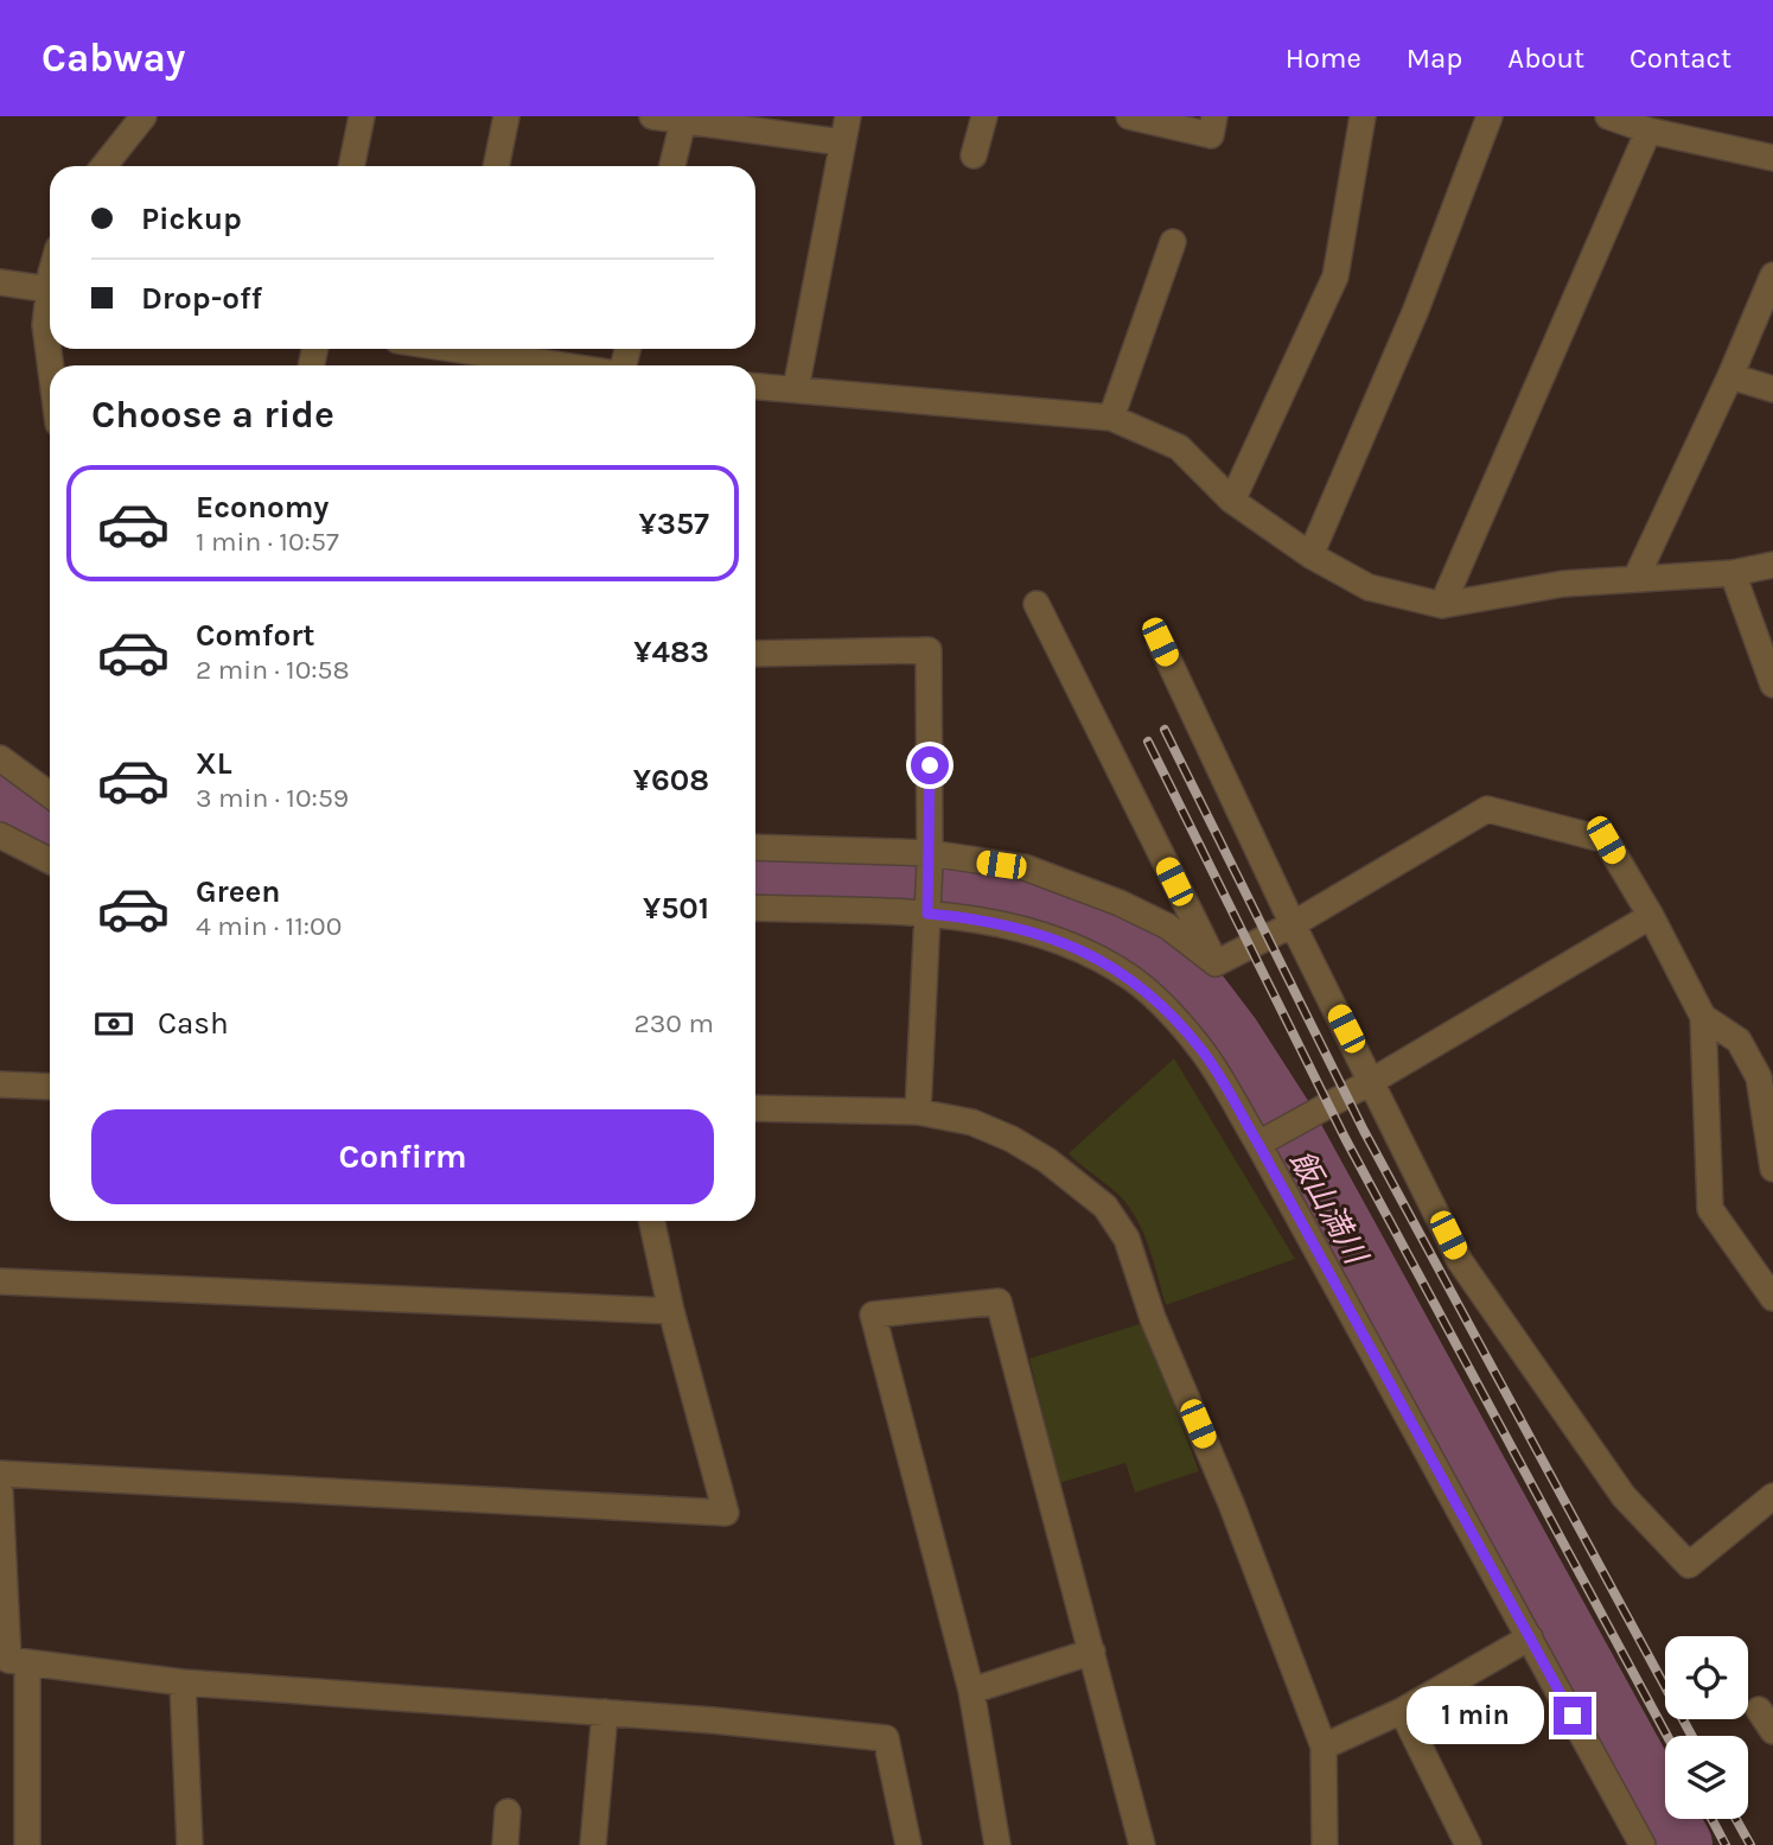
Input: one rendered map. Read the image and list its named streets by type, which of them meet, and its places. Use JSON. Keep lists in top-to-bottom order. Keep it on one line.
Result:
{"water":["飯山満川"],"page":{"header":"Cabway","nav":["Home","Map","About","Contact"],"banner":["Pickup","Drop-off"],"heading":"Choose a ride","list":[{"name":"Economy","note":"1 min · 10:57","value":"¥357"},{"name":"Comfort","note":"2 min · 10:58","value":"¥483"},{"name":"XL","note":"3 min · 10:59","value":"¥608"},{"name":"Green","note":"4 min · 11:00","value":"¥501"}],"pay":["Cash","230 m"],"buttons":"Confirm","bubble":"1 min"}}
